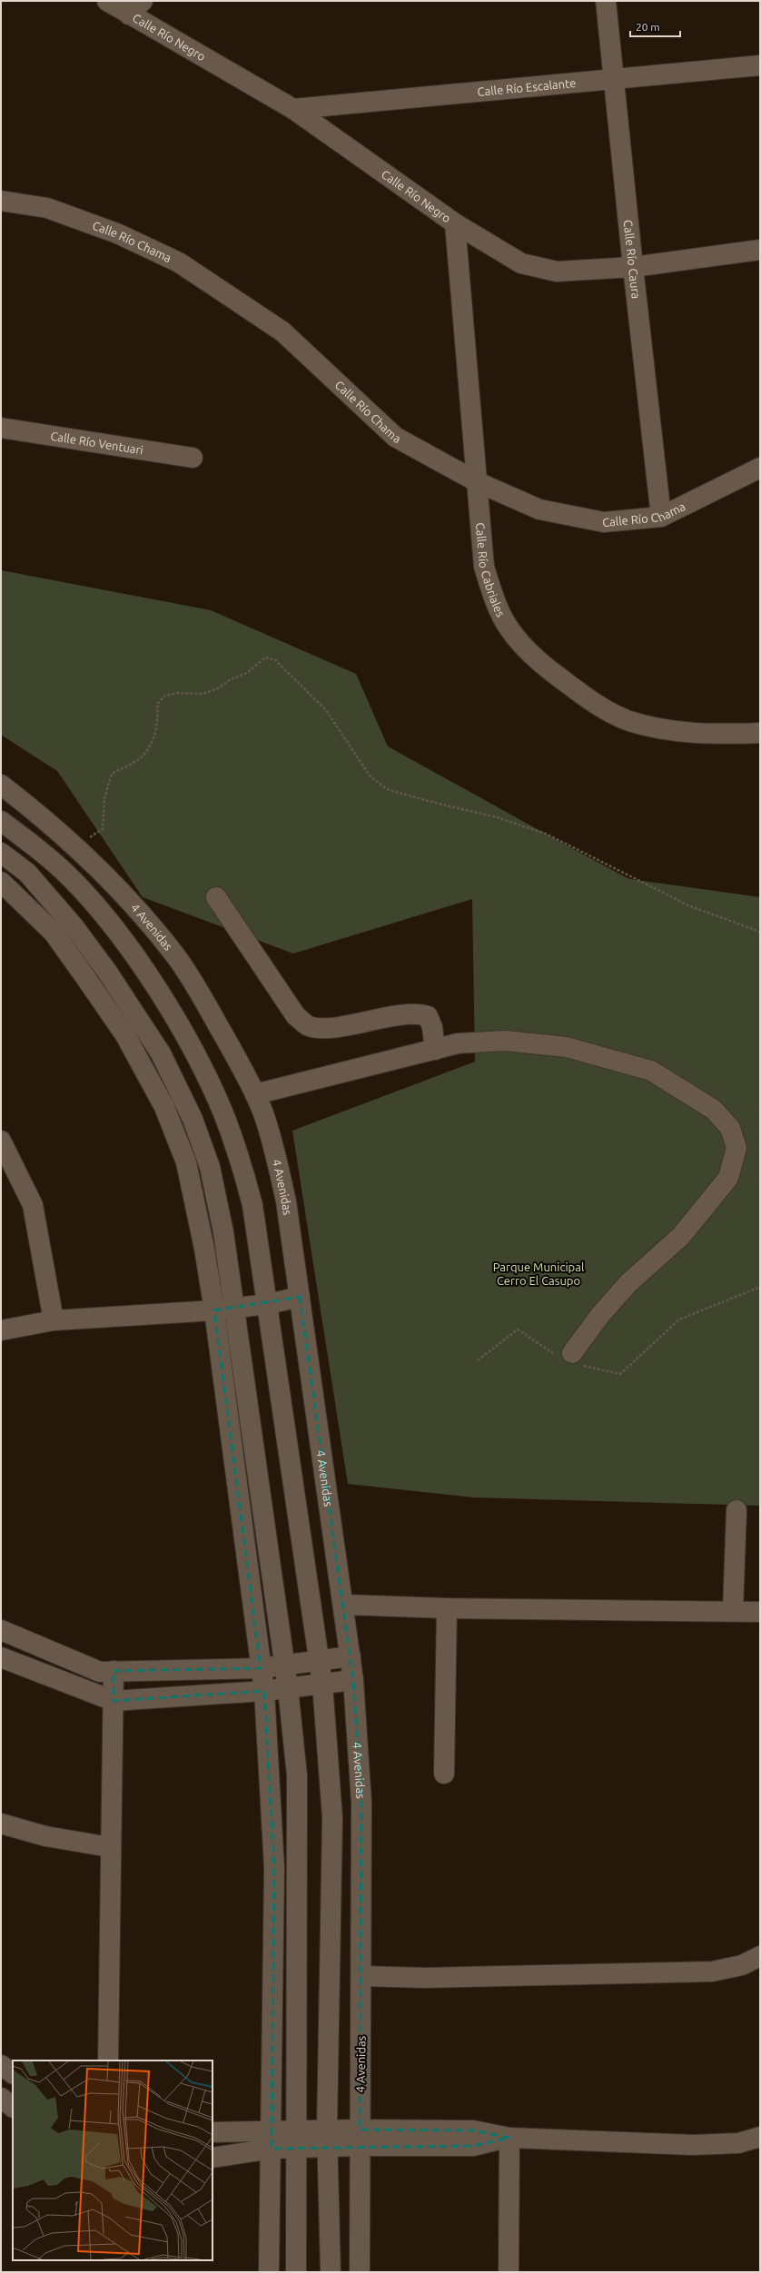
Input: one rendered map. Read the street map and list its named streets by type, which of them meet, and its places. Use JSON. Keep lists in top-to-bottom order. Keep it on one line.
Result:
{"streets":{"street":["Calle Río Negro","Calle Río Escalante","Calle Río Chama","Calle Río Caura","Calle Río Ventuari","Calle Río Cabriales","4 Avenidas"]},"crossings":[["Calle Río Negro","Calle Río Escalante"],["Calle Río Negro","Calle Río Caura"],["Calle Río Negro","Calle Río Cabriales"],["Calle Río Escalante","Calle Río Caura"],["Calle Río Chama","Calle Río Caura"],["Calle Río Chama","Calle Río Cabriales"]],"parks":["Parque Municipal Cerro El Casupo"],"scale_bar":"20 m"}
